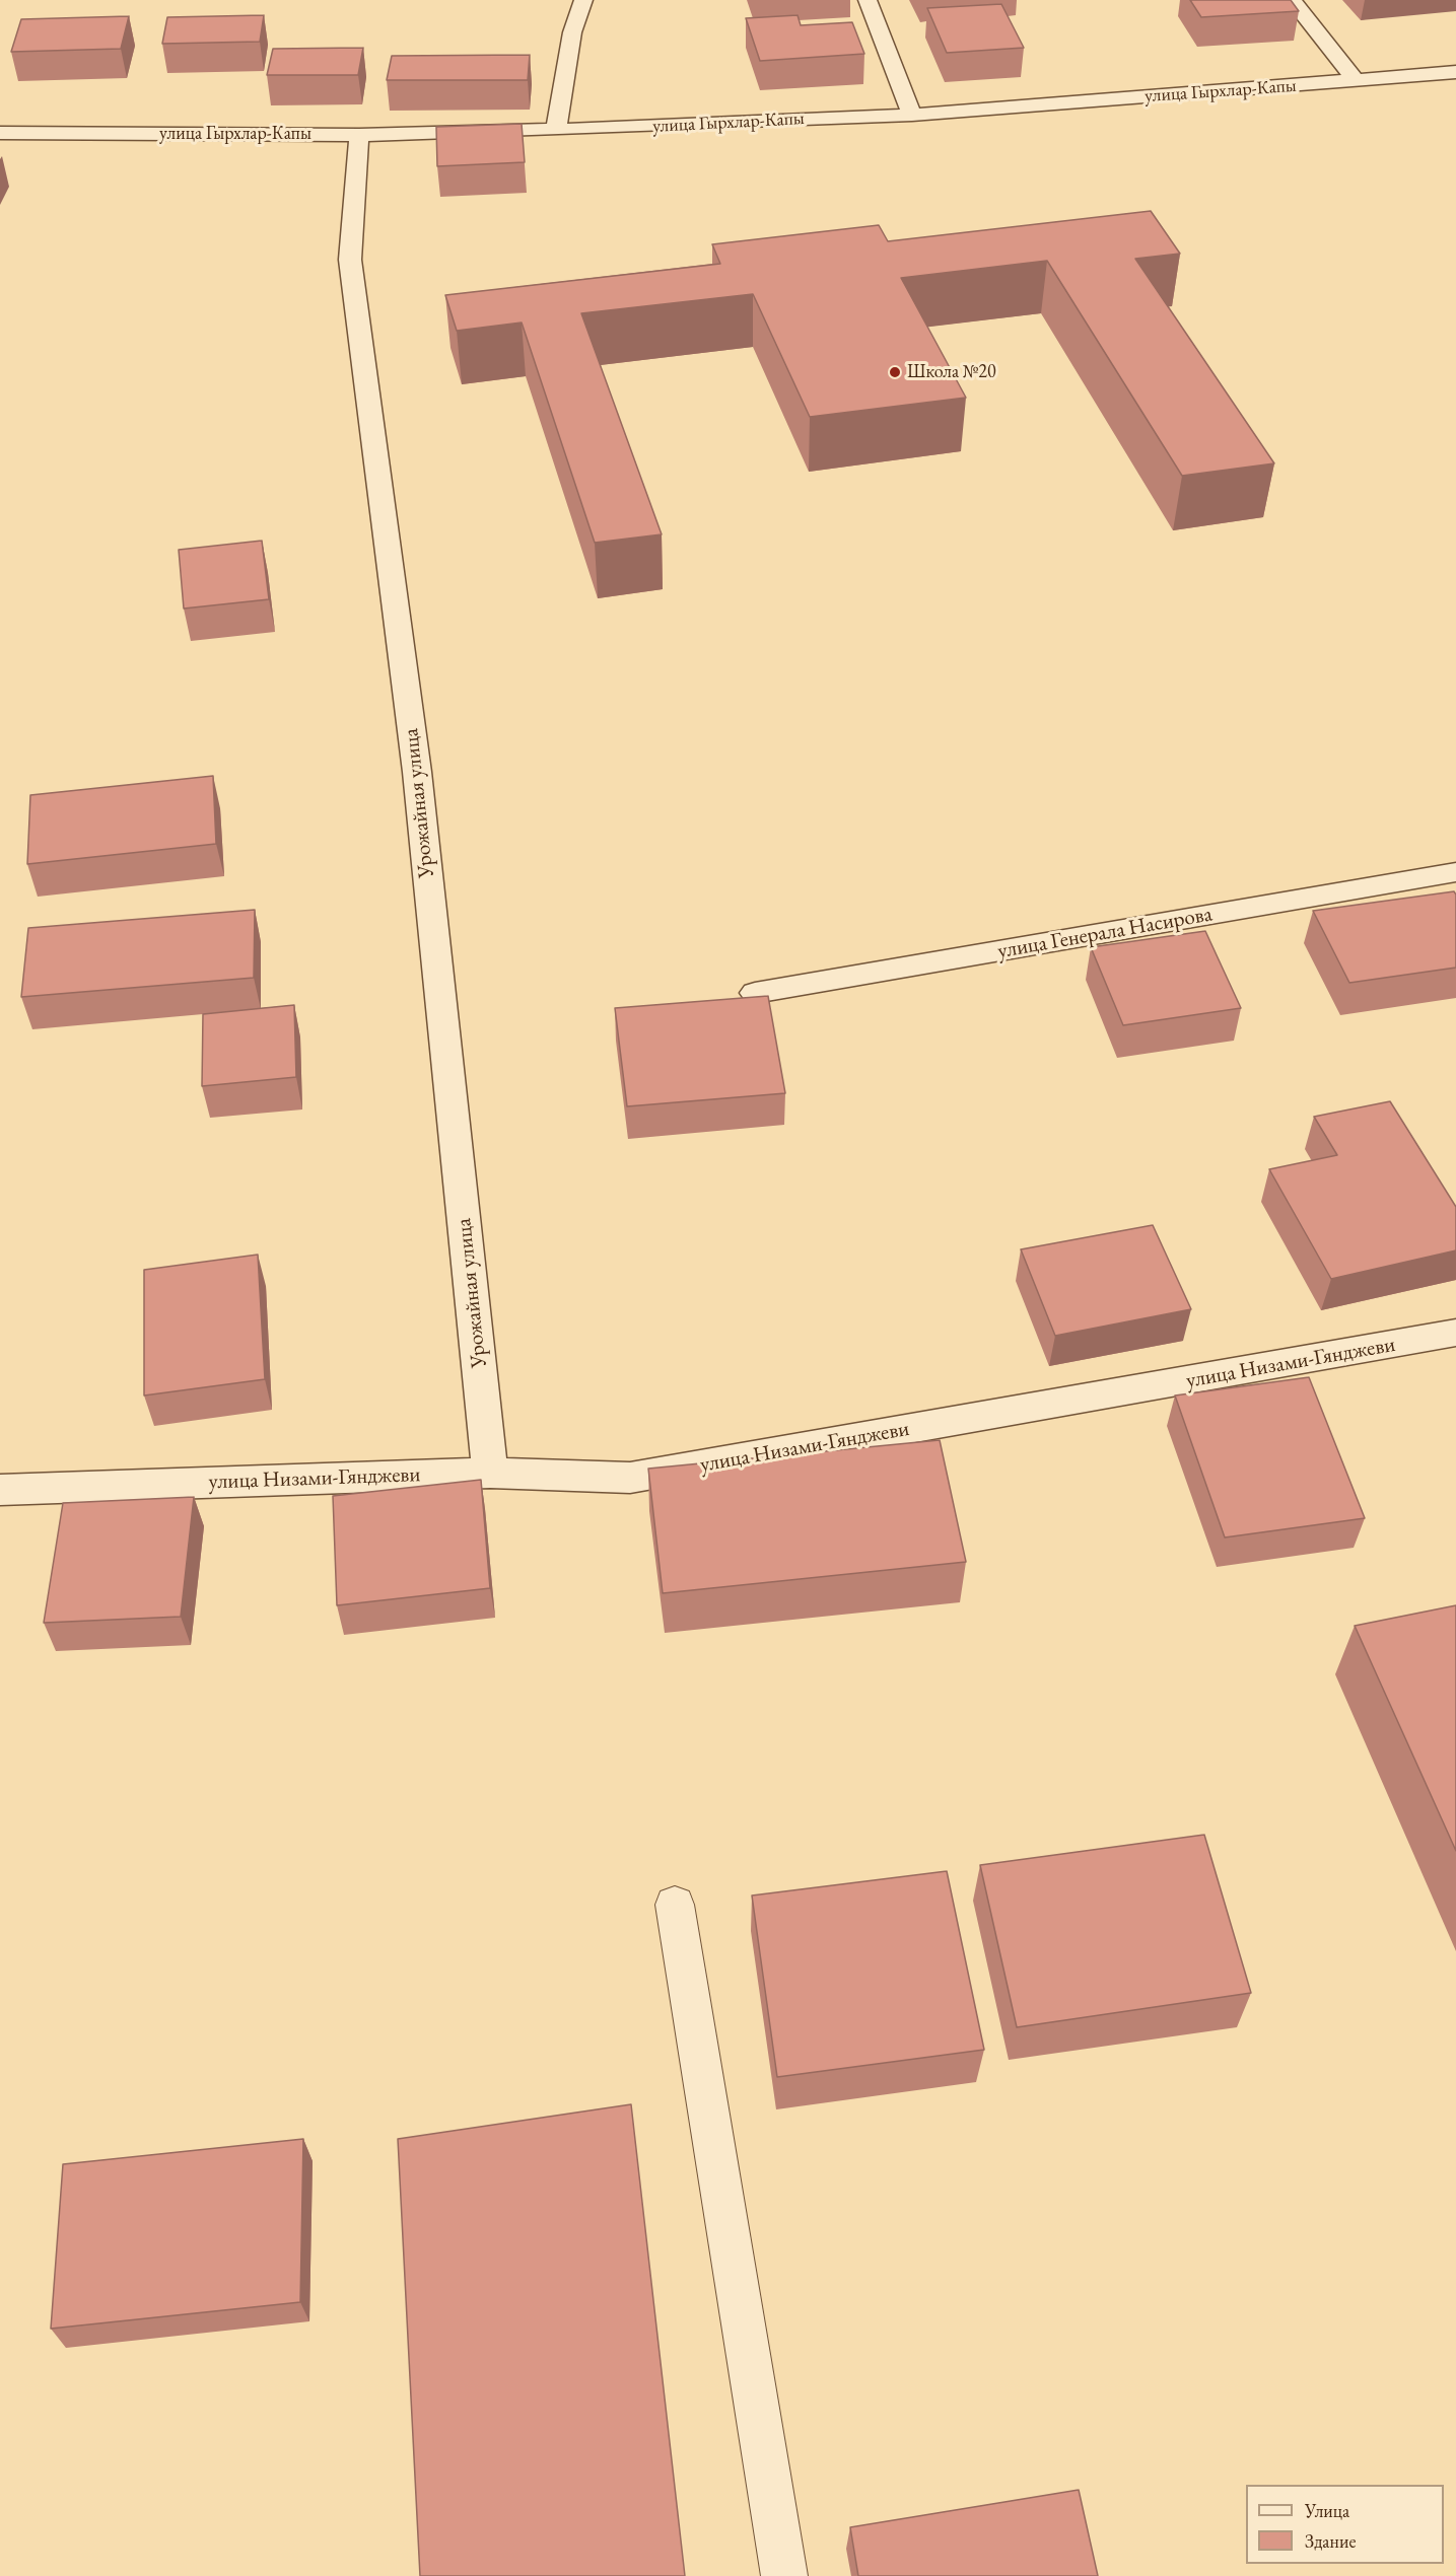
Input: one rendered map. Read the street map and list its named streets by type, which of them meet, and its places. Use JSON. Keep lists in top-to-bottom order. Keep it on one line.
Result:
{"streets":{"street":["улица Гырхлар-Капы","Урожайная улица","улица Генерала Насирова","улица Низами-Гянджеви"]},"crossings":[["улица Гырхлар-Капы","Урожайная улица"],["Урожайная улица","улица Низами-Гянджеви"]],"places":["Школа №20"],"legend":["Улица","Здание"]}
